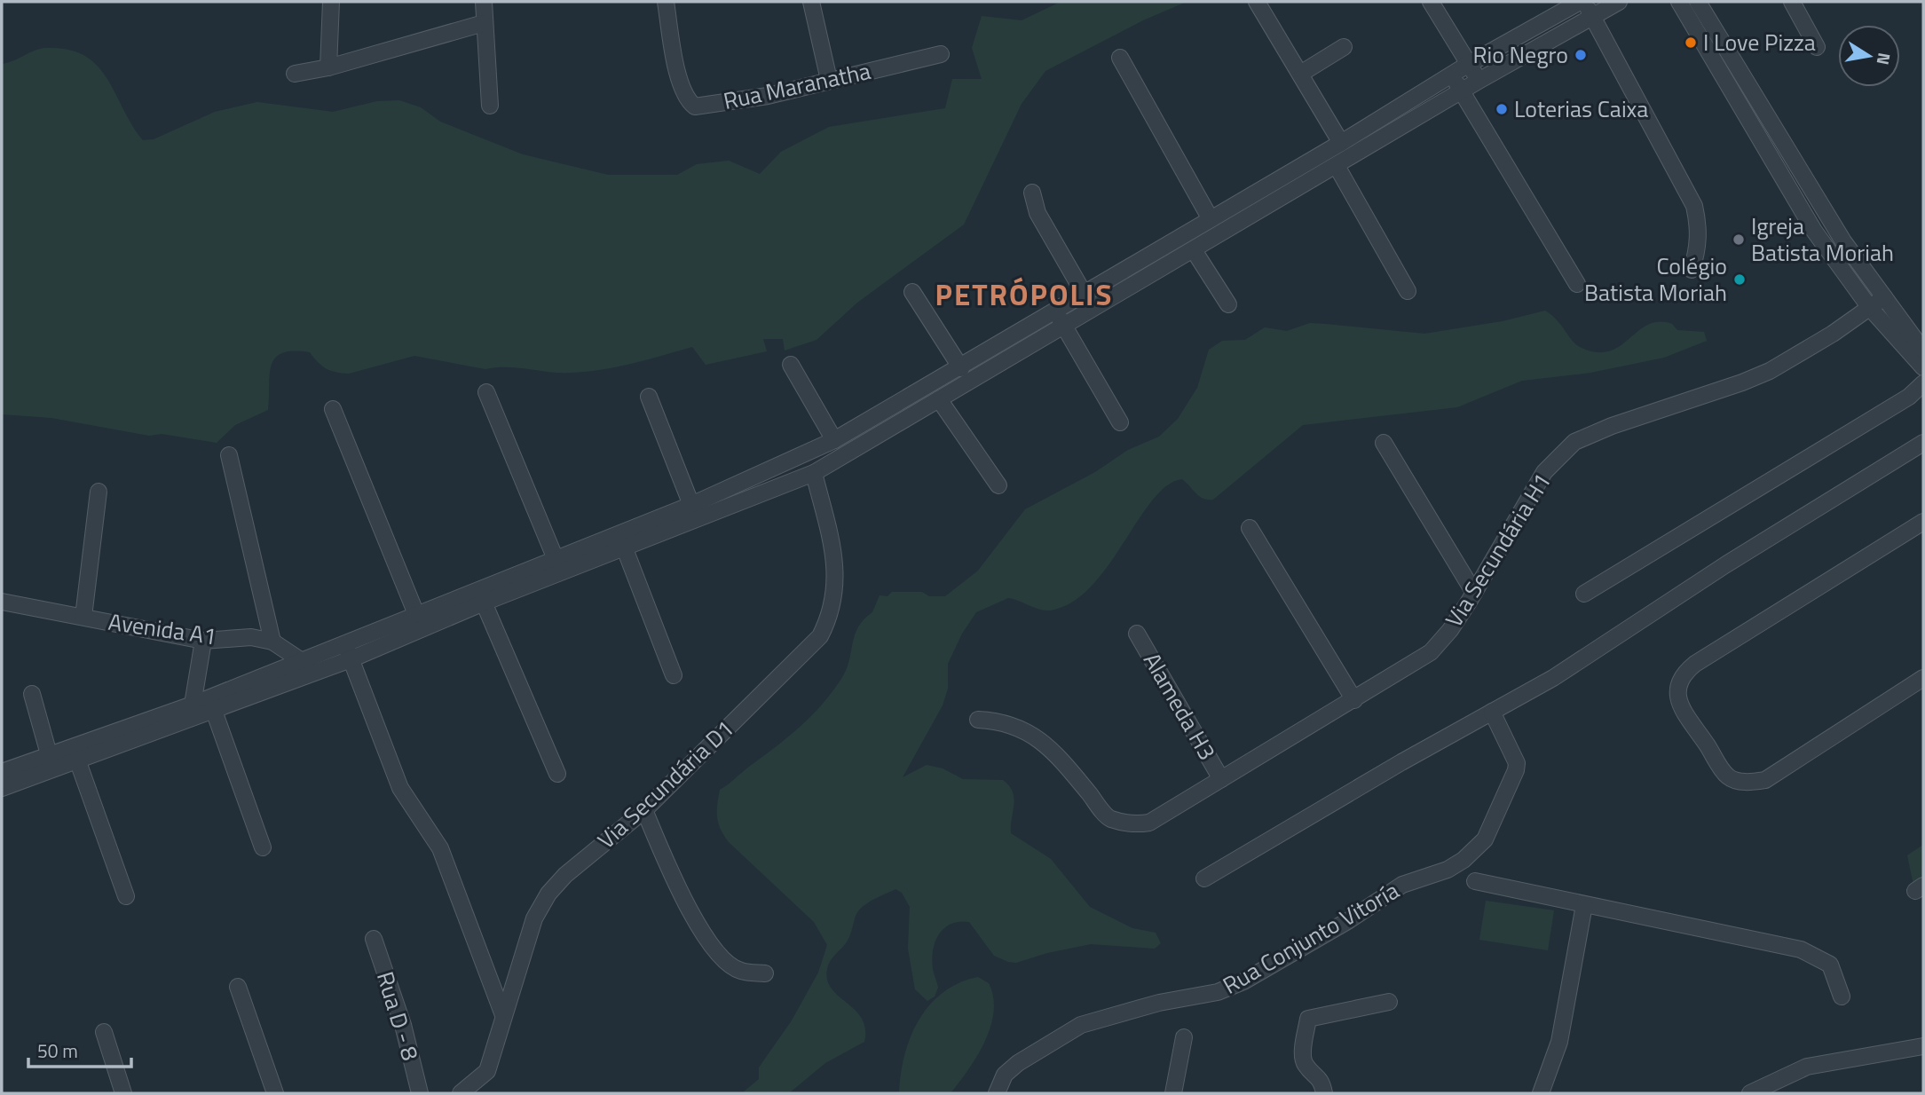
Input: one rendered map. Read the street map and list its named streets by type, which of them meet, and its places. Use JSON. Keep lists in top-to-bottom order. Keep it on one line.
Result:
{"streets":{"street":["Rua Maranatha","Via Secundária H1","Avenida A1","Alameda H3","Via Secundária D1","Rua Conjunto Vitoría","Rua D - 8"]},"crossings":[["Via Secundária H1","Alameda H3"]],"districts":["PETRÓPOLIS"],"places":["I Love Pizza","Rio Negro","Loterias Caixa","Igreja Batista Moriah","Colégio Batista Moriah"],"scale_bar":"50 m","north":"right"}
